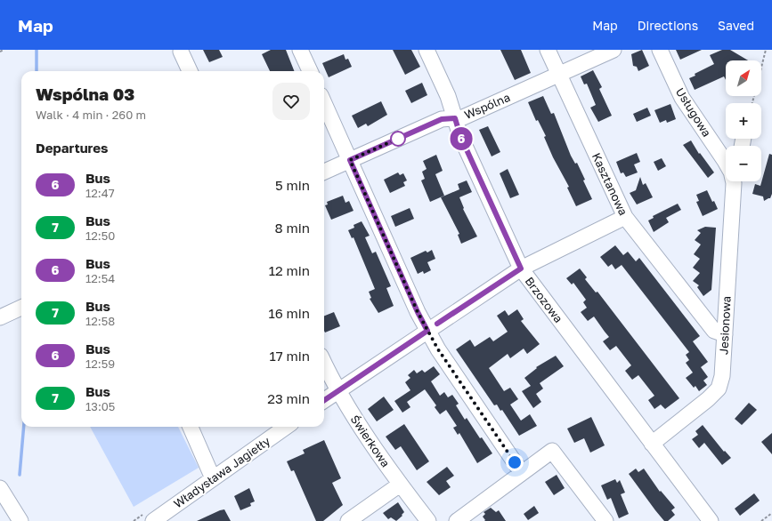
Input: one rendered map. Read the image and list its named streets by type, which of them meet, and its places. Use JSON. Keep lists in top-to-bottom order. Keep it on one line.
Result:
{"streets":{"street":["Wspólna","Usługowa","Kasztanowa","Brzozowa","Jesionowa","Świerkowa","Władysława Jagiełły"]},"crossings":[["Wspólna","Kasztanowa"],["Wspólna","Brzozowa"],["Kasztanowa","Jesionowa"],["Brzozowa","Jesionowa"]],"lines":["bus line 6"],"north":"top right","page":{"header":"Map","nav":["Map","Directions","Saved"],"on_map":"6","map_buttons":["+","−"],"heading":[["Wspólna 03","Walk · 4 min · 260 m"],"Departures"],"list":[{"mark":"6","name":"Bus","note":"12:47","value":"5 min"},{"mark":"7","name":"Bus","note":"12:50","value":"8 min"},{"mark":"6","name":"Bus","note":"12:54","value":"12 min"},{"mark":"7","name":"Bus","note":"12:58","value":"16 min"},{"mark":"6","name":"Bus","note":"12:59","value":"17 min"},{"mark":"7","name":"Bus","note":"13:05","value":"23 min"}]}}
